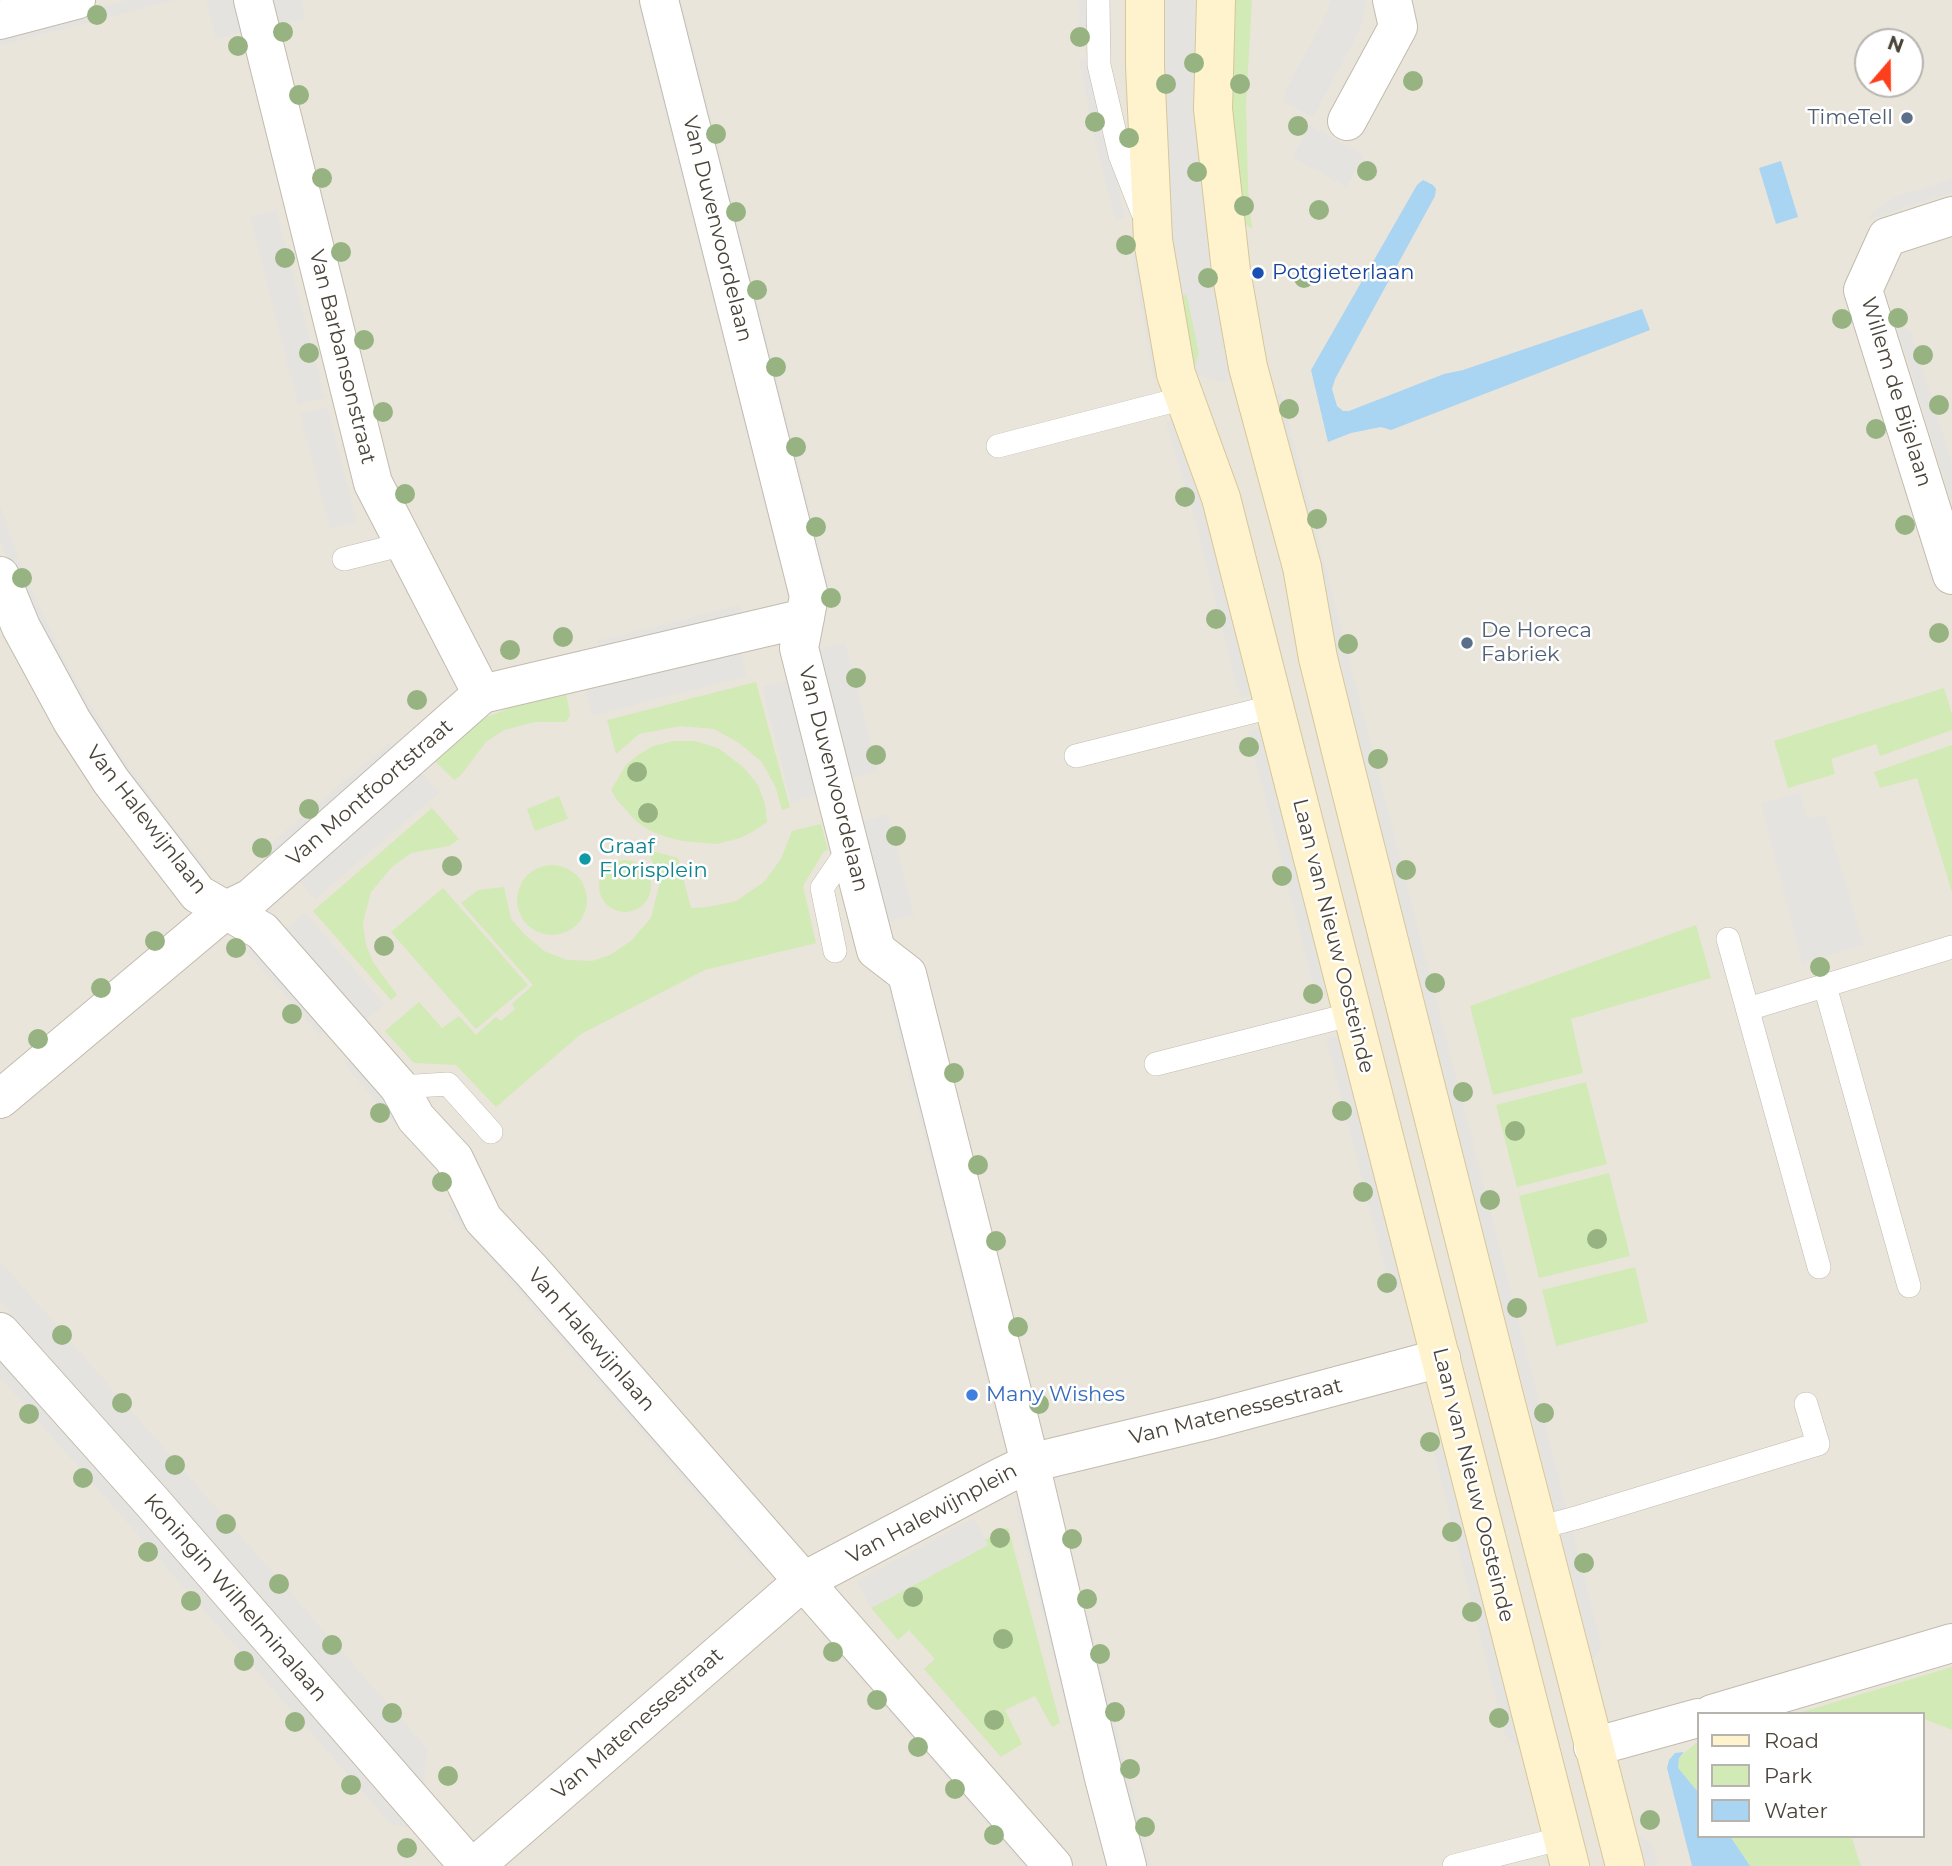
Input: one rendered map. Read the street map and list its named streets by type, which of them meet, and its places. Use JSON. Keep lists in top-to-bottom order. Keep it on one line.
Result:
{"streets":{"main road":["Laan van Nieuw Oosteinde"],"street":["Van Duvenvoordelaan","Van Barbansonstraat","Willem de Bijelaan","Van Montfoortstraat","Van Halewijnlaan","Van Matenessestraat","Van Halewijnplein","Koningin Wilhelminalaan"]},"crossings":[["Van Duvenvoordelaan","Van Montfoortstraat"],["Van Duvenvoordelaan","Van Matenessestraat"],["Van Duvenvoordelaan","Van Halewijnplein"],["Van Barbansonstraat","Van Montfoortstraat"],["Van Montfoortstraat","Van Halewijnlaan"],["Van Halewijnlaan","Van Matenessestraat"],["Van Halewijnlaan","Van Halewijnplein"],["Laan van Nieuw Oosteinde","Van Matenessestraat"],["Van Matenessestraat","Van Halewijnplein"]],"places":["TimeTell","Potgieterlaan","De Horeca Fabriek","Graaf Florisplein","Many Wishes"],"legend":["Road","Park","Water"],"north":"top"}
